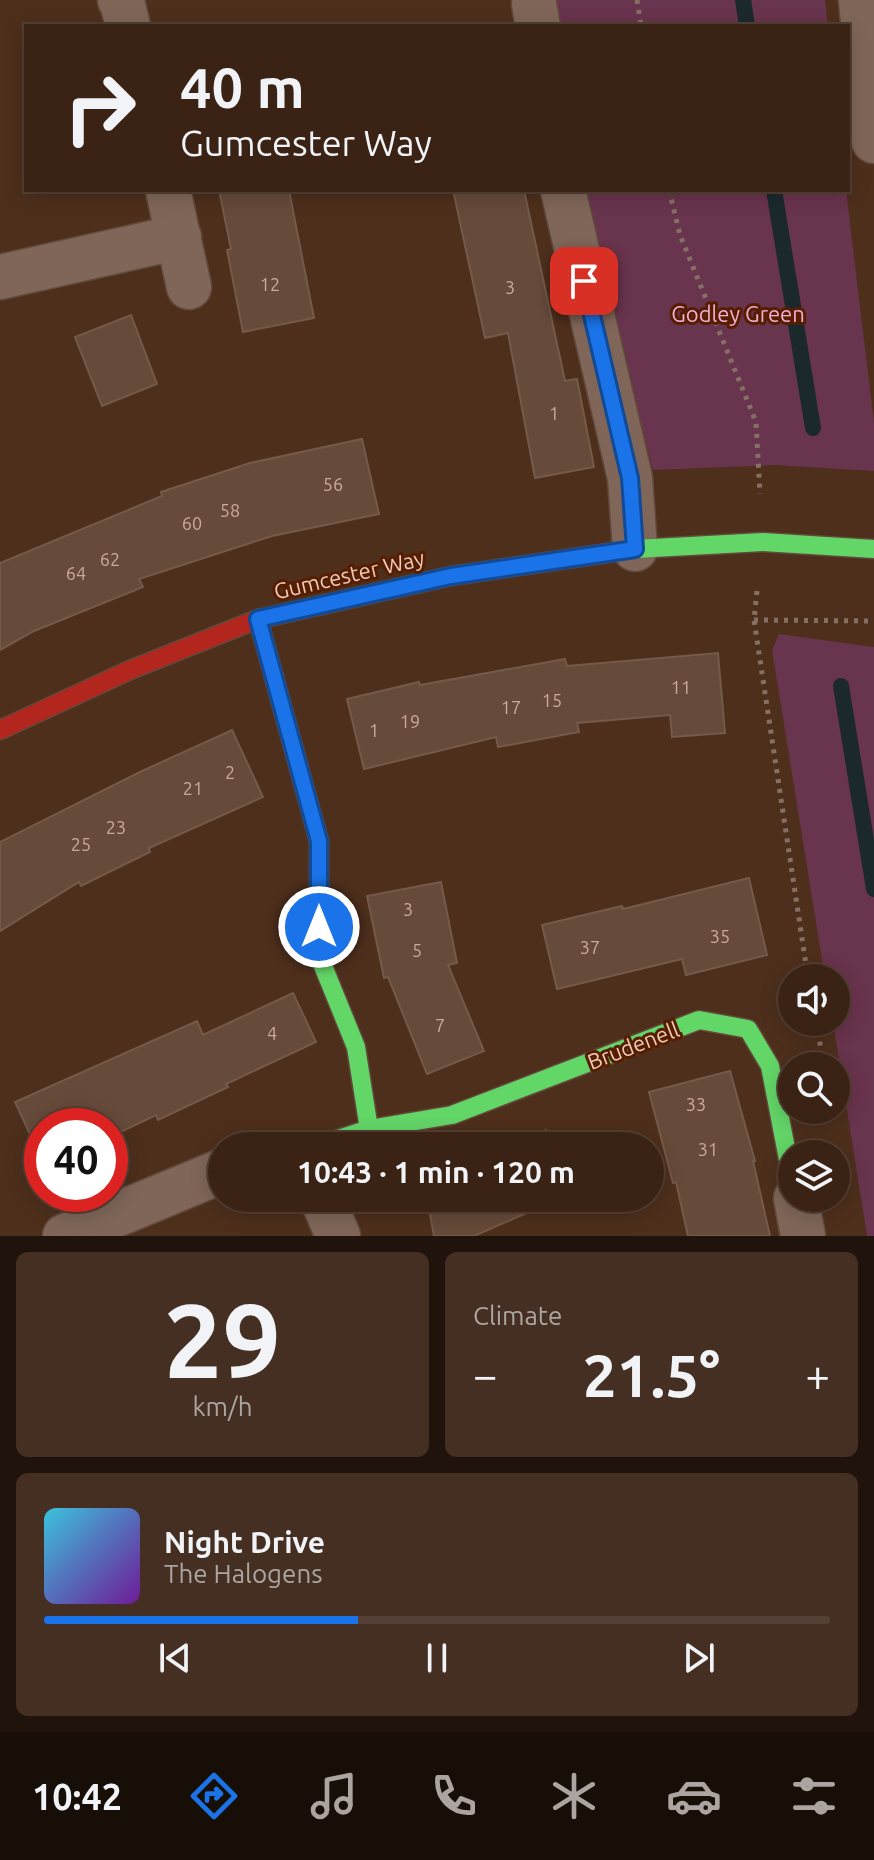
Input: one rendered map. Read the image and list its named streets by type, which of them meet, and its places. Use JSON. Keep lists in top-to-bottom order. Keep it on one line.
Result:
{"streets":{"street":["Gumcester Way","Brudenell"]},"parks":["Godley Green"],"house_numbers":["12","3","1","56","58","60","62","64","11","15","17","19","1","2","21","23","25","3","35","37","5","7","4","33","31"],"page":{"turn":["40 m","Gumcester Way"],"limit":"40","trip":"10:43 · 1 min · 120 m","tile":[["29","km/h"],"Climate"],"heat":["−","21.5°","+"],"song":["Night Drive","The Halogens"],"tabs":"10:42"}}
